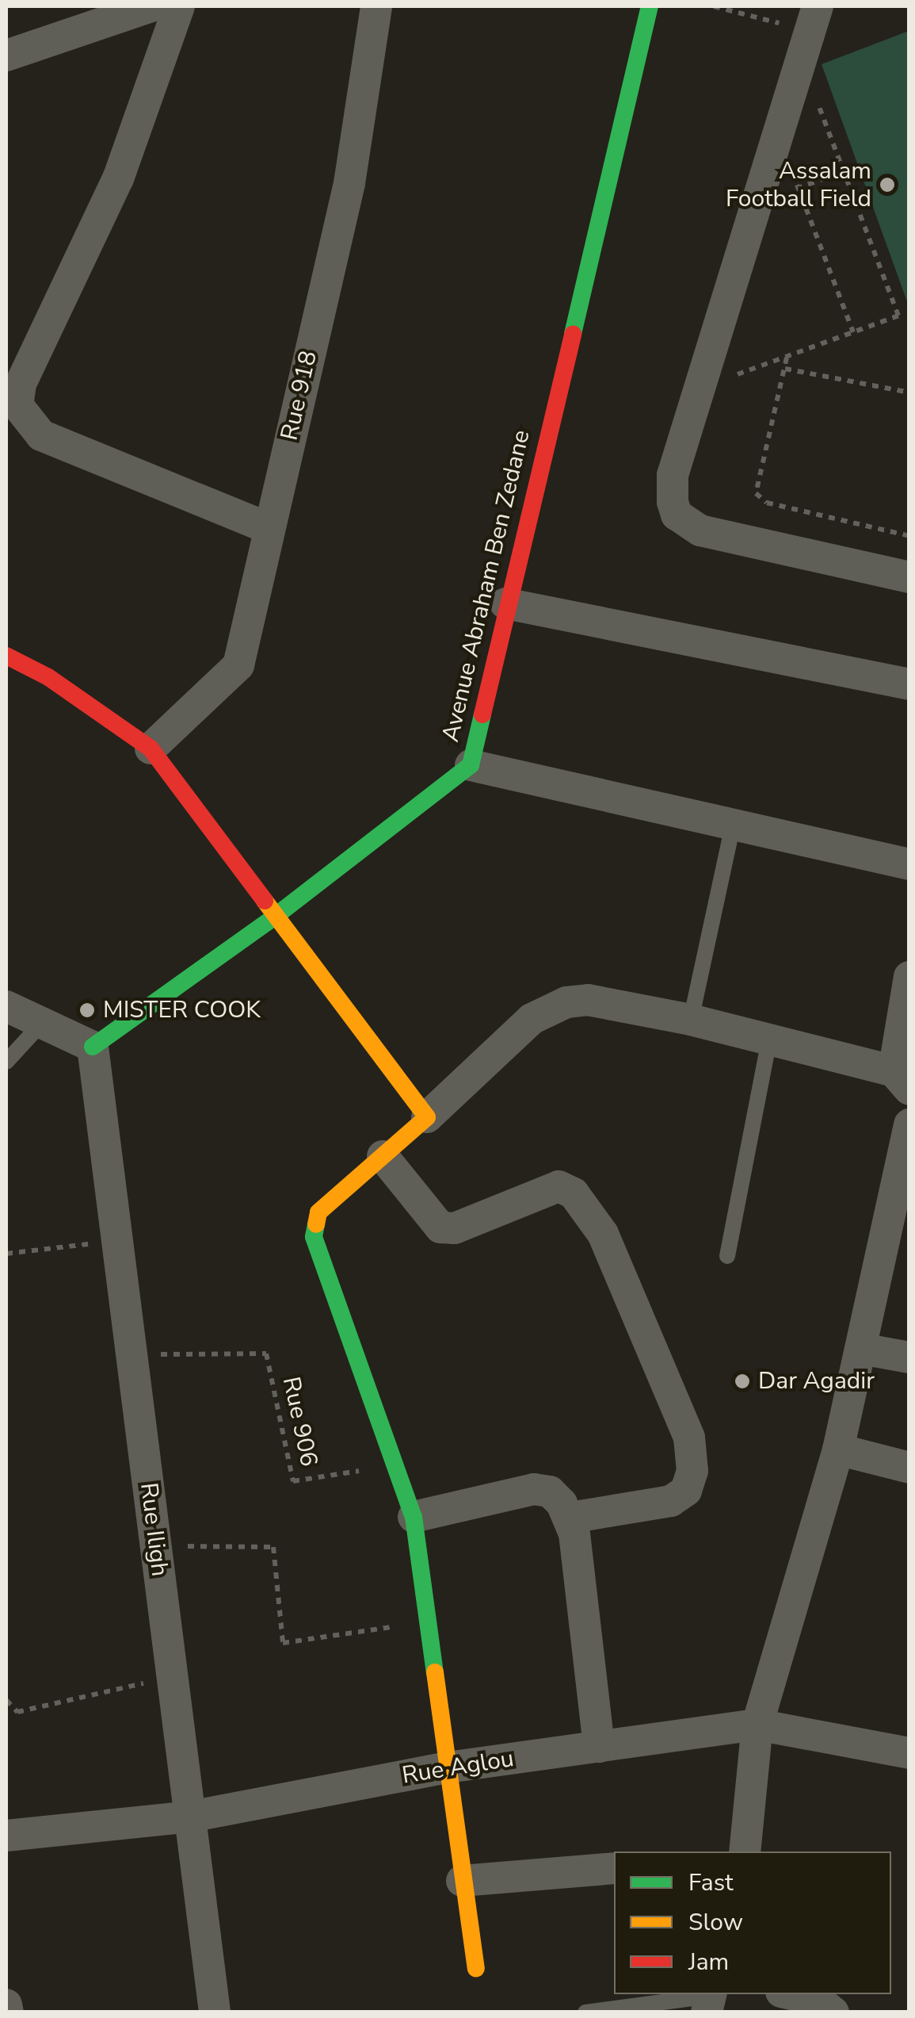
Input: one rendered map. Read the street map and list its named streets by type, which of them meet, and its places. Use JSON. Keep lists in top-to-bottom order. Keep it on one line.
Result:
{"streets":{"street":["Rue 918","Avenue Abraham Ben Zedane","Rue Iligh","Rue Aglou"],"path":["Rue 906"]},"crossings":[["Avenue Abraham Ben Zedane","Rue Iligh"],["Rue 906","Rue Iligh"],["Rue Iligh","Rue Aglou"]],"places":["Assalam Football Field","MISTER COOK","Dar Agadir"],"legend":["Fast","Slow","Jam"]}
